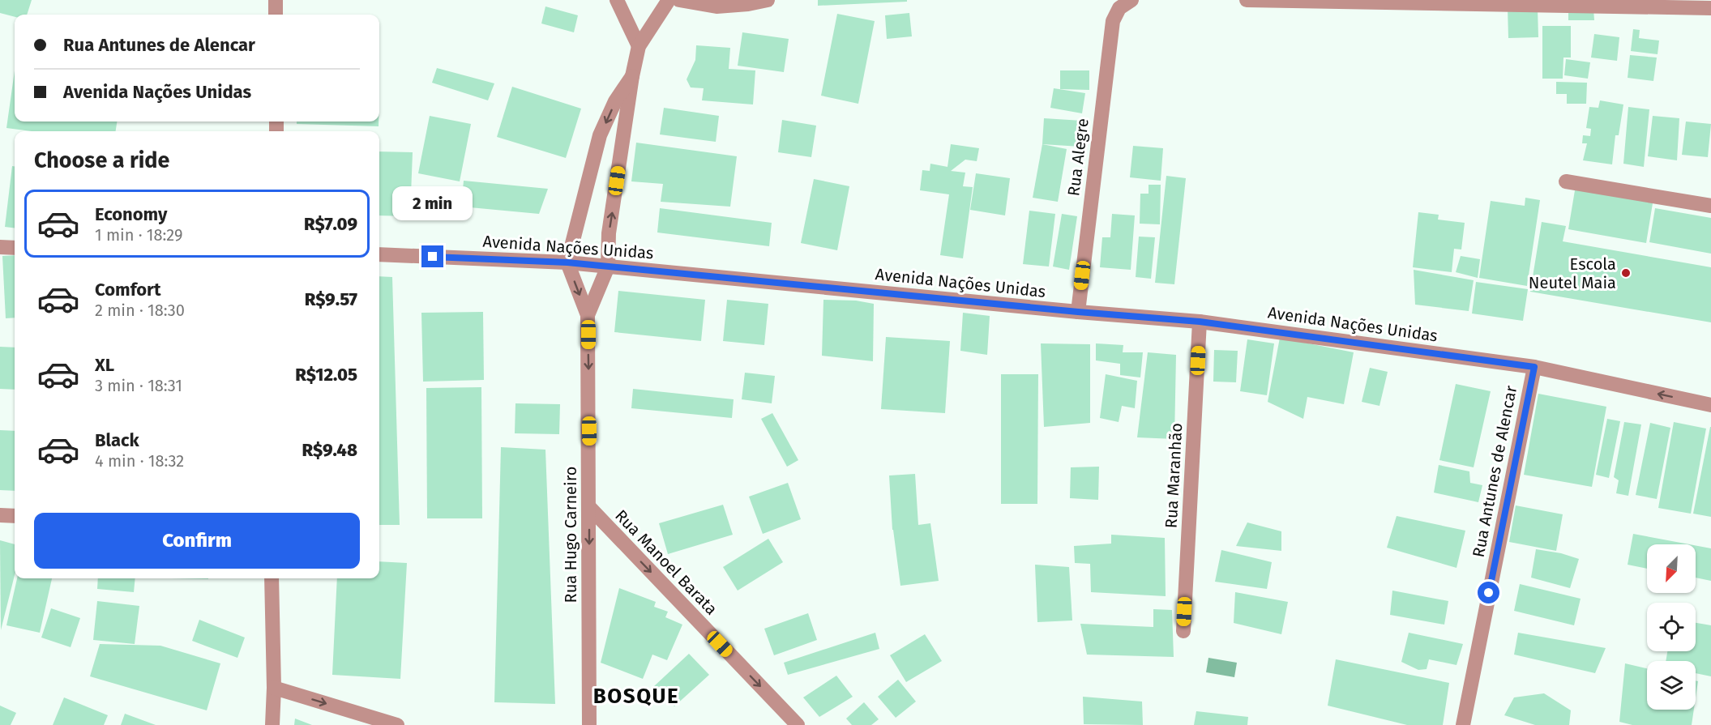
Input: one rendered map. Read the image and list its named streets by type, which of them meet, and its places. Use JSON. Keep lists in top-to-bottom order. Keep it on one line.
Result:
{"streets":{"street":["Rua Alegre","Avenida Nações Unidas","Rua Antunes de Alencar","Rua Maranhão","Rua Hugo Carneiro","Rua Manoel Barata"]},"crossings":[["Rua Alegre","Avenida Nações Unidas"],["Avenida Nações Unidas","Rua Antunes de Alencar"],["Avenida Nações Unidas","Rua Maranhão"],["Avenida Nações Unidas","Rua Hugo Carneiro"],["Rua Hugo Carneiro","Rua Manoel Barata"]],"one_way":["Rua Manoel Barata"],"districts":["BOSQUE"],"places":["Escola Neutel Maia"],"north":"bottom left","page":{"banner":["Rua Antunes de Alencar","Avenida Nações Unidas"],"heading":"Choose a ride","bubble":"2 min","list":[{"name":"Economy","note":"1 min · 18:29","value":"R$7.09"},{"name":"Comfort","note":"2 min · 18:30","value":"R$9.57"},{"name":"XL","note":"3 min · 18:31","value":"R$12.05"},{"name":"Black","note":"4 min · 18:32","value":"R$9.48"}],"buttons":"Confirm"}}
